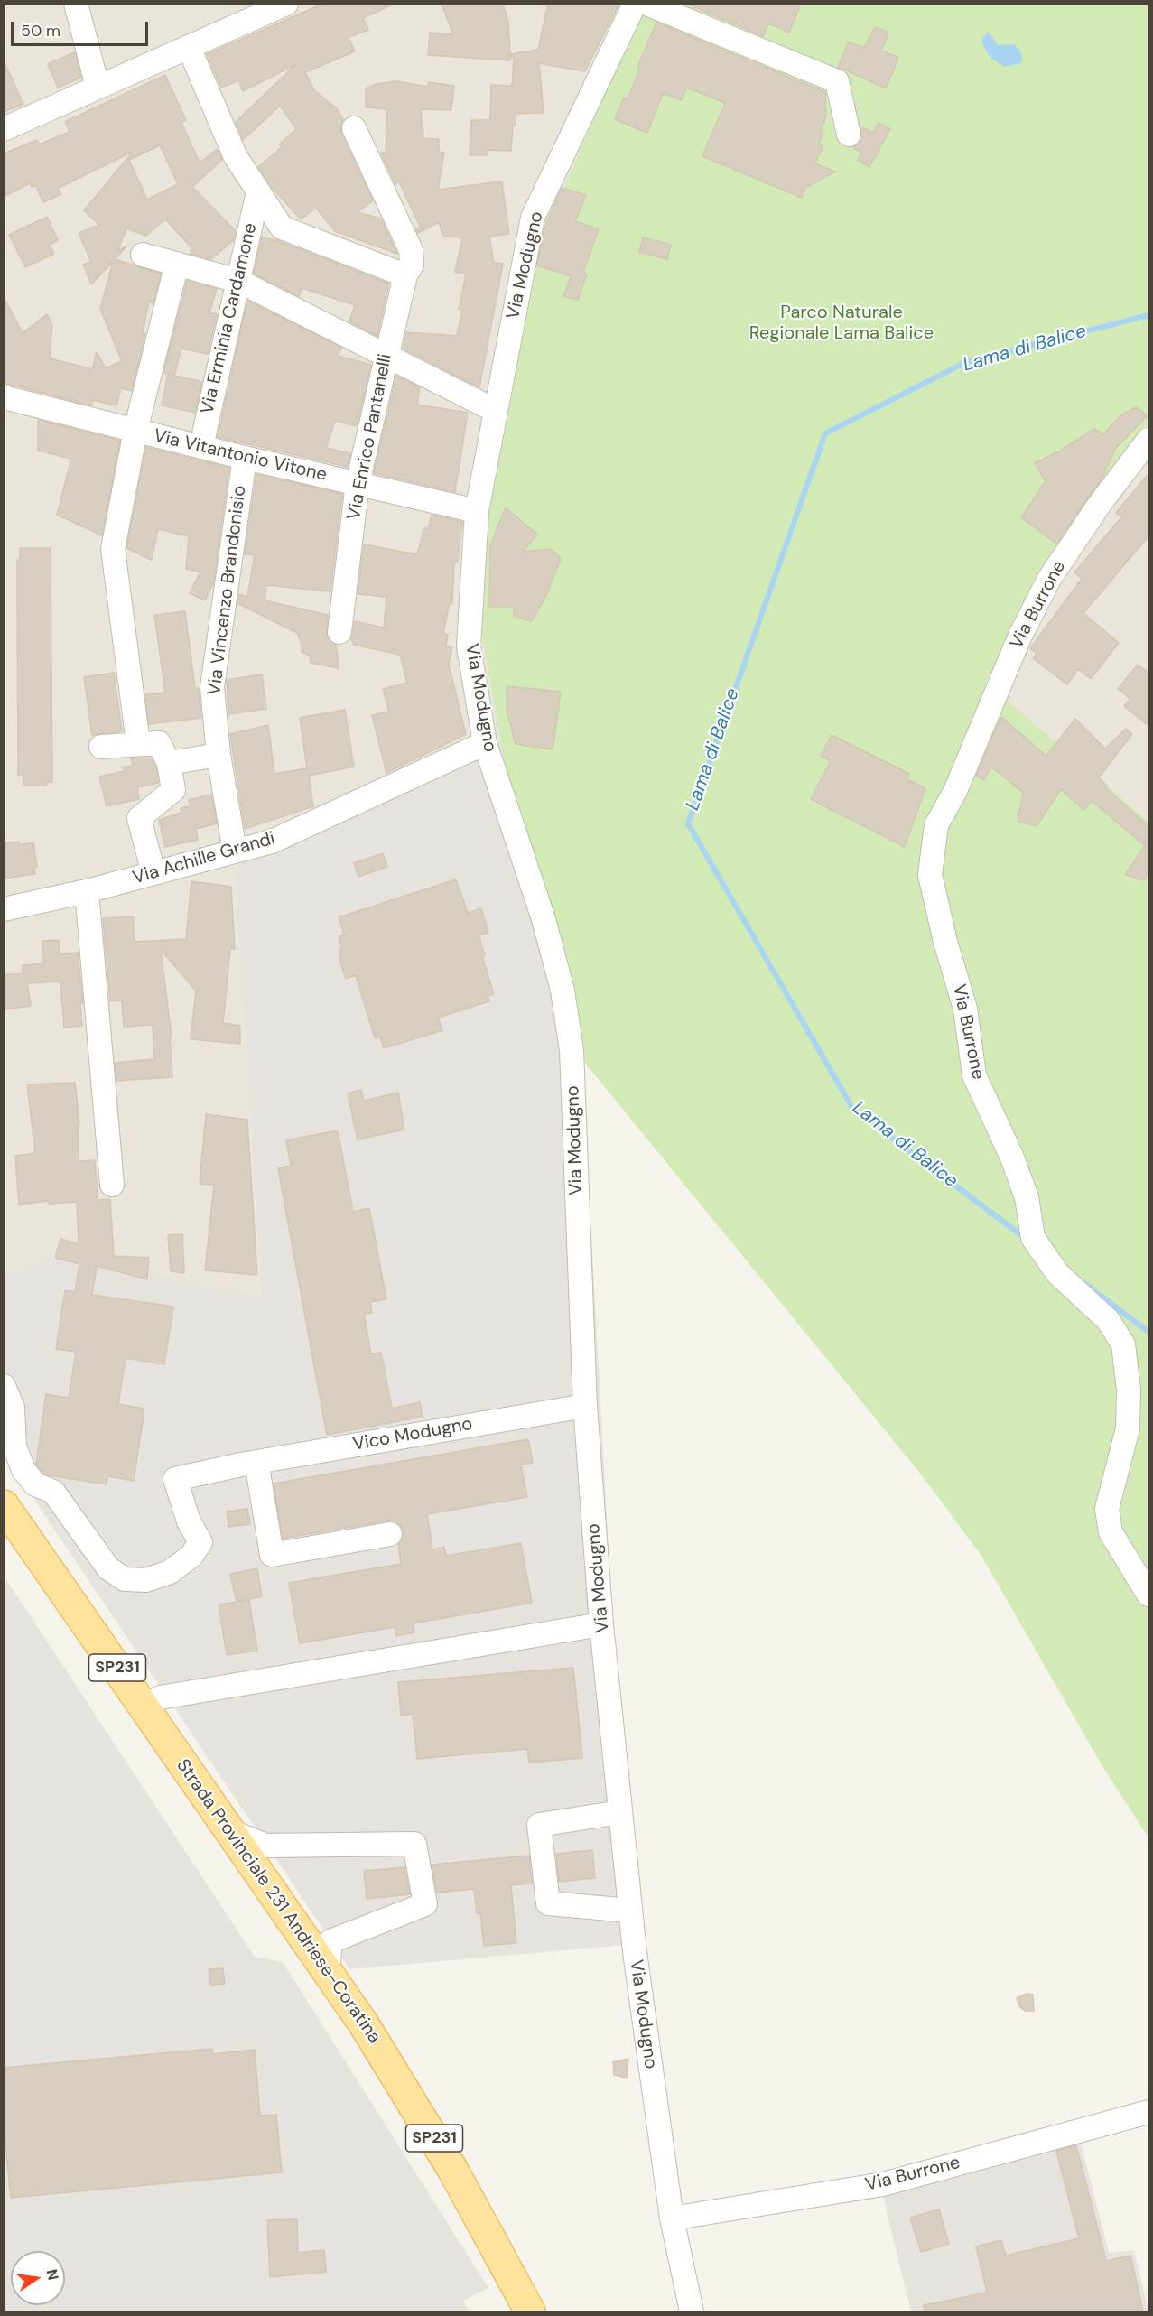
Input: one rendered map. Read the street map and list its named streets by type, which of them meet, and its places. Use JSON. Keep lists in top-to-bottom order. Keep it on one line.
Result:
{"streets":{"main road":["SP231","Strada Provinciale 231 Andriese-Coratina"],"street":["Via Modugno","Via Erminia Cardamone","Via Enrico Pantanelli","Via Vitantonio Vitone","Via Vincenzo Brandonisio","Via Burrone","Via Achille Grandi","Vico Modugno"]},"crossings":[["Via Modugno","Via Vitantonio Vitone"],["Via Modugno","Via Burrone"],["Via Modugno","Via Achille Grandi"],["Via Modugno","Vico Modugno"],["Via Erminia Cardamone","Via Vitantonio Vitone"],["Via Enrico Pantanelli","Via Vitantonio Vitone"],["Via Vitantonio Vitone","Via Vincenzo Brandonisio"],["Via Vincenzo Brandonisio","Via Achille Grandi"]],"water":["Lama di Balice"],"parks":["Parco Naturale Regionale Lama Balice"],"scale_bar":"50 m","north":"right"}
